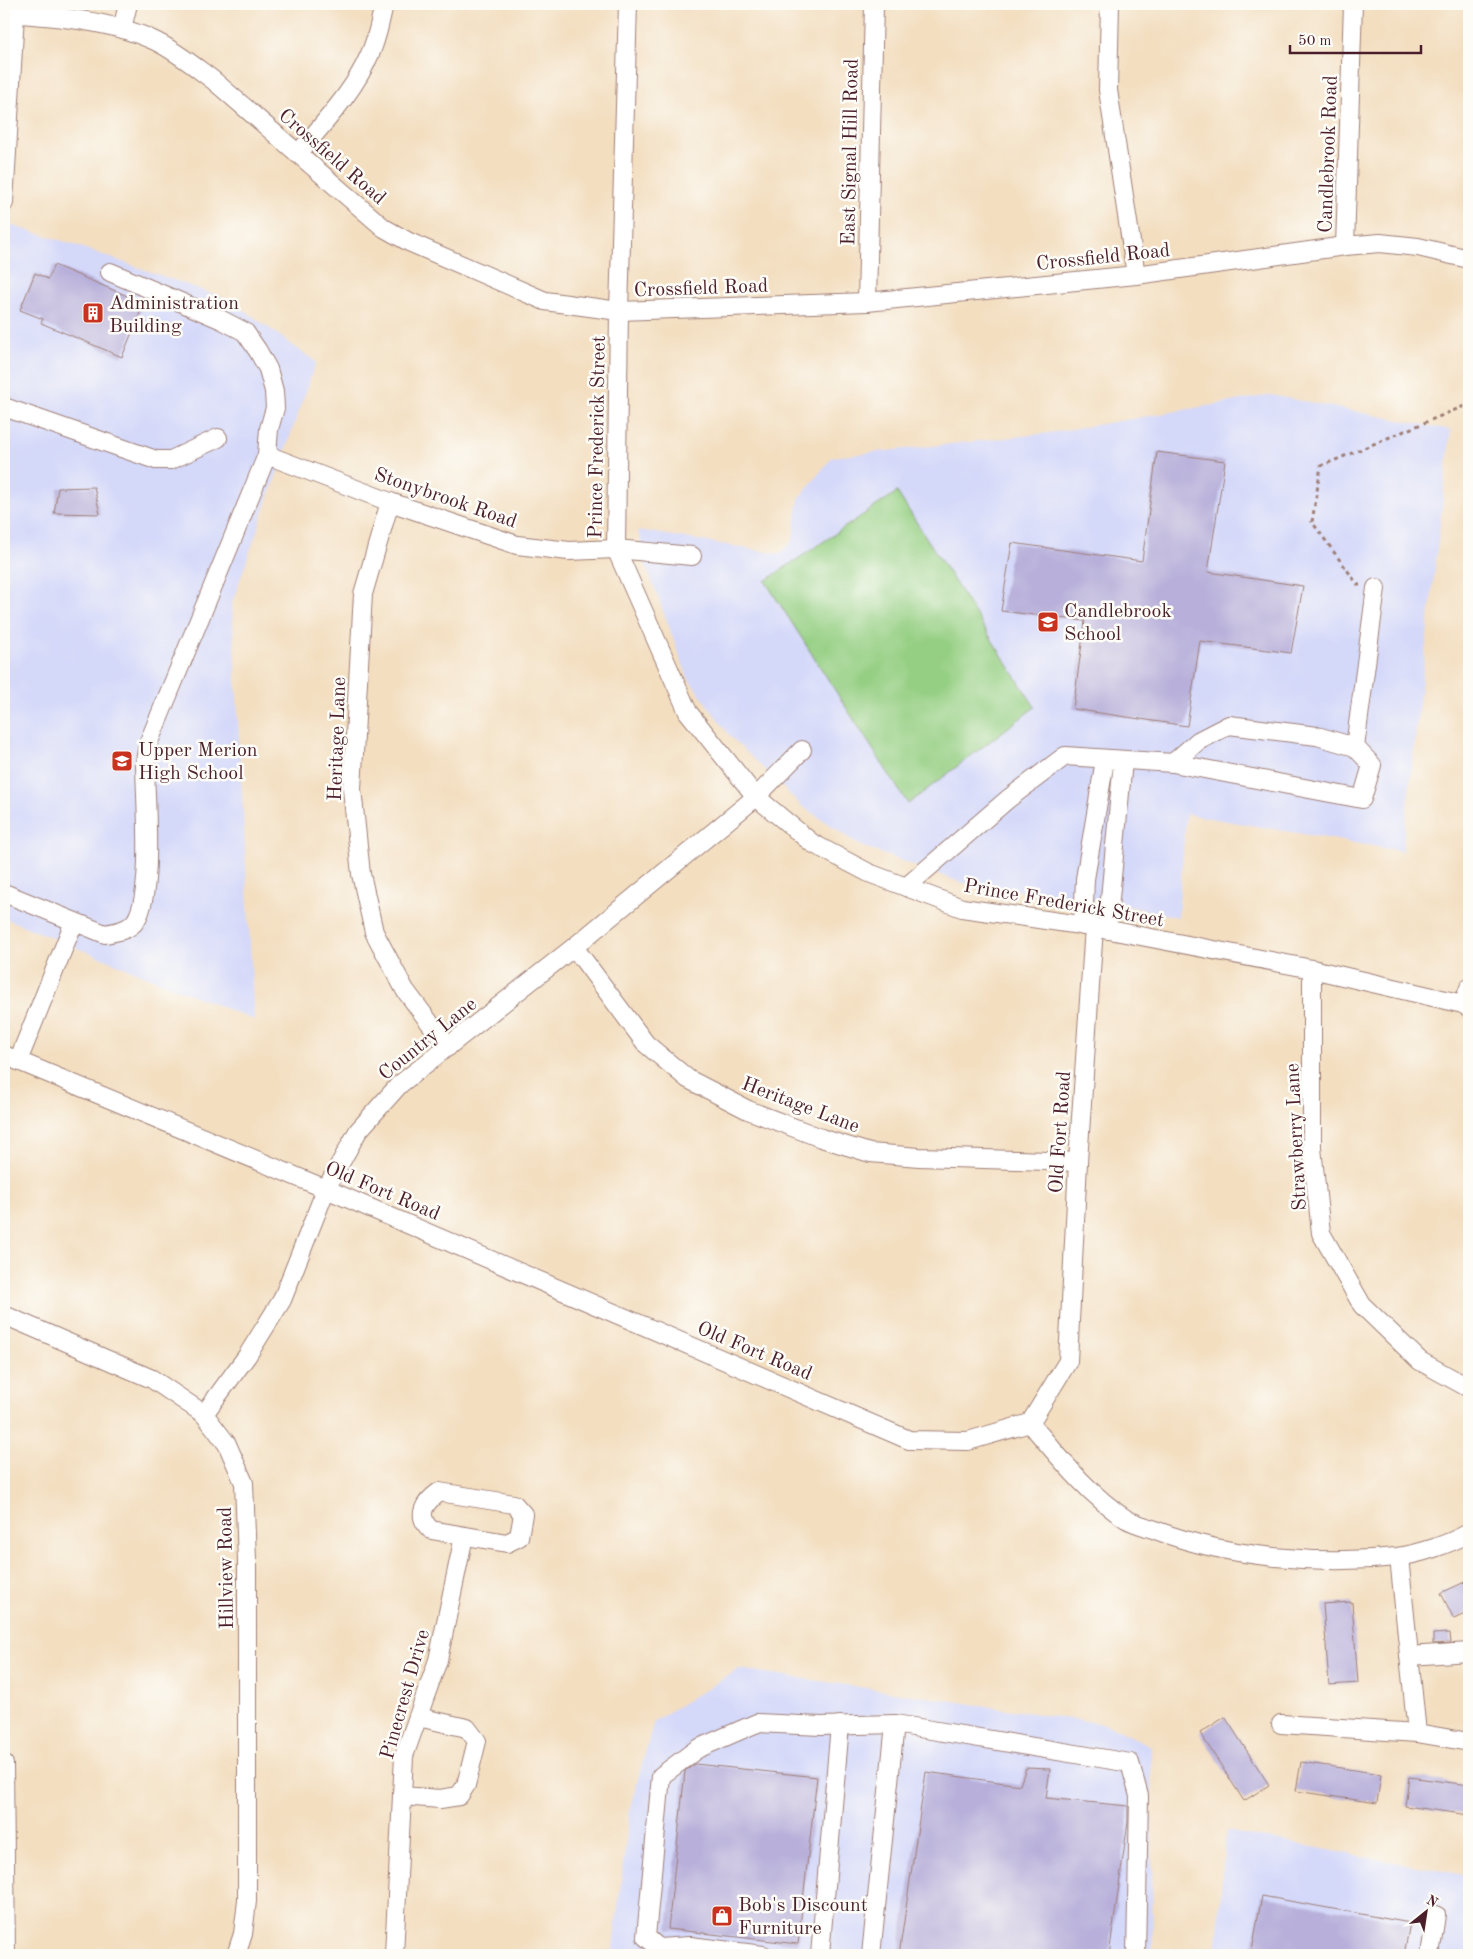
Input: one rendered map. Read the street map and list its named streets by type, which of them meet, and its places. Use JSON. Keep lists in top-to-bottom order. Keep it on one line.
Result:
{"streets":{"street":["East Signal Hill Road","Candlebrook Road","Crossfield Road","Prince Frederick Street","Stonybrook Road","Heritage Lane","Country Lane","Old Fort Road","Strawberry Lane","Hillview Road","Pinecrest Drive"]},"crossings":[["East Signal Hill Road","Crossfield Road"],["Candlebrook Road","Crossfield Road"],["Crossfield Road","Prince Frederick Street"],["Prince Frederick Street","Stonybrook Road"],["Prince Frederick Street","Country Lane"],["Prince Frederick Street","Old Fort Road"],["Prince Frederick Street","Strawberry Lane"],["Stonybrook Road","Heritage Lane"],["Heritage Lane","Country Lane"],["Heritage Lane","Old Fort Road"],["Country Lane","Old Fort Road"],["Country Lane","Hillview Road"]],"places":{"building":["Administration Building"],"school or university":["Candlebrook School","Upper Merion High School"],"shop":["Bob's Discount Furniture"]},"scale_bar":"50 m","north":"top right"}
